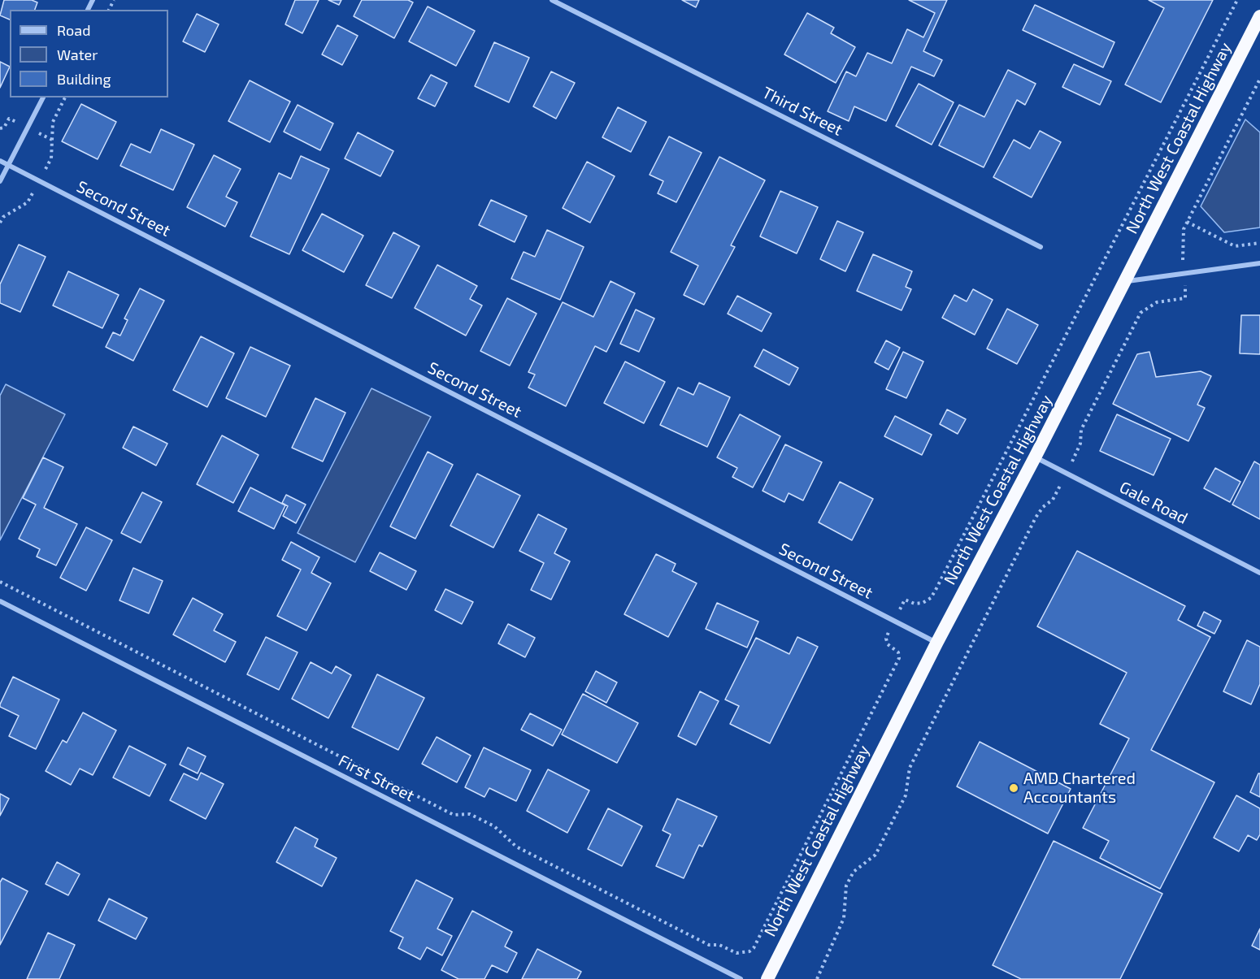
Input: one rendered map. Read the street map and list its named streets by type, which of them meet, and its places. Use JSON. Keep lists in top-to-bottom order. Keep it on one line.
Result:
{"streets":{"highway":["North West Coastal Highway"],"street":["Third Street","Second Street","Gale Road","First Street"]},"crossings":[["North West Coastal Highway","Second Street"],["North West Coastal Highway","Gale Road"]],"places":["AMD Chartered Accountants"],"legend":["Road","Water","Building"]}
